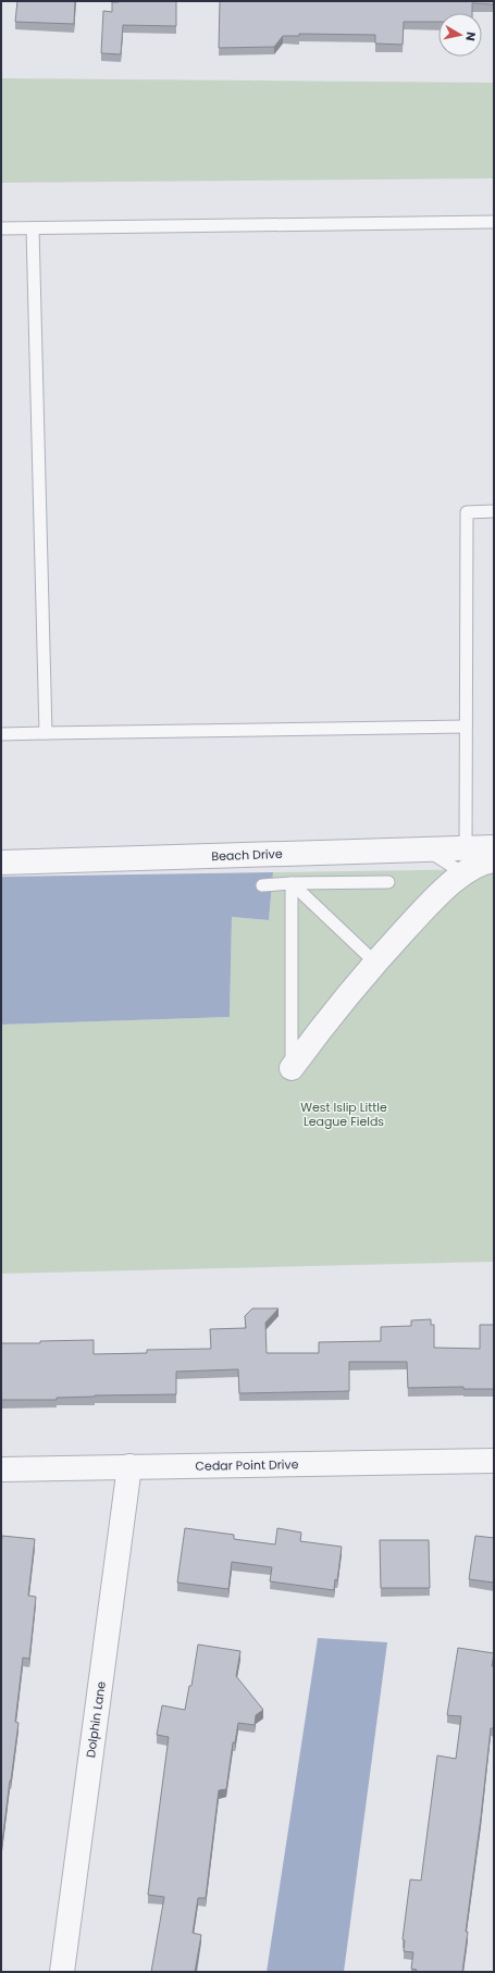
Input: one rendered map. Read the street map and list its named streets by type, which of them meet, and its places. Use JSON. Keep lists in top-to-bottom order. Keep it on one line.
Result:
{"streets":{"street":["Beach Drive","Cedar Point Drive","Dolphin Lane"]},"crossings":[["Cedar Point Drive","Dolphin Lane"]],"parks":["West Islip Little League Fields"],"north":"right"}
